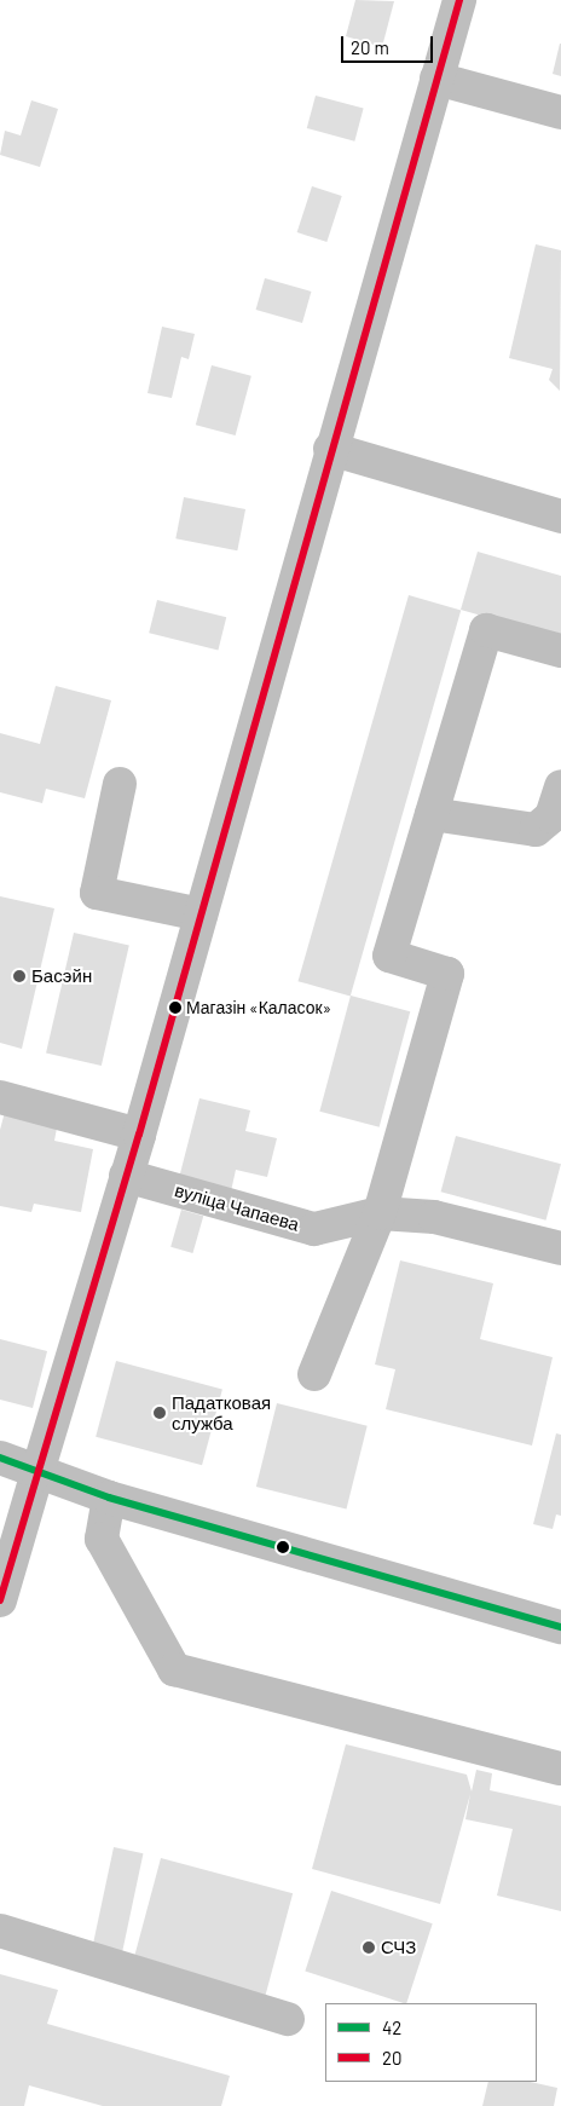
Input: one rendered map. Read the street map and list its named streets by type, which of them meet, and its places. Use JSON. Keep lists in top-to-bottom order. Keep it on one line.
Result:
{"streets":{"main road":["вуліца Чапаева"]},"places":["Басэйн","Магазін «Каласок»","Падатковая служба","СЧЗ"],"lines":["transit line 20","transit line 42"],"legend":["42","20"],"scale_bar":"20 m"}
